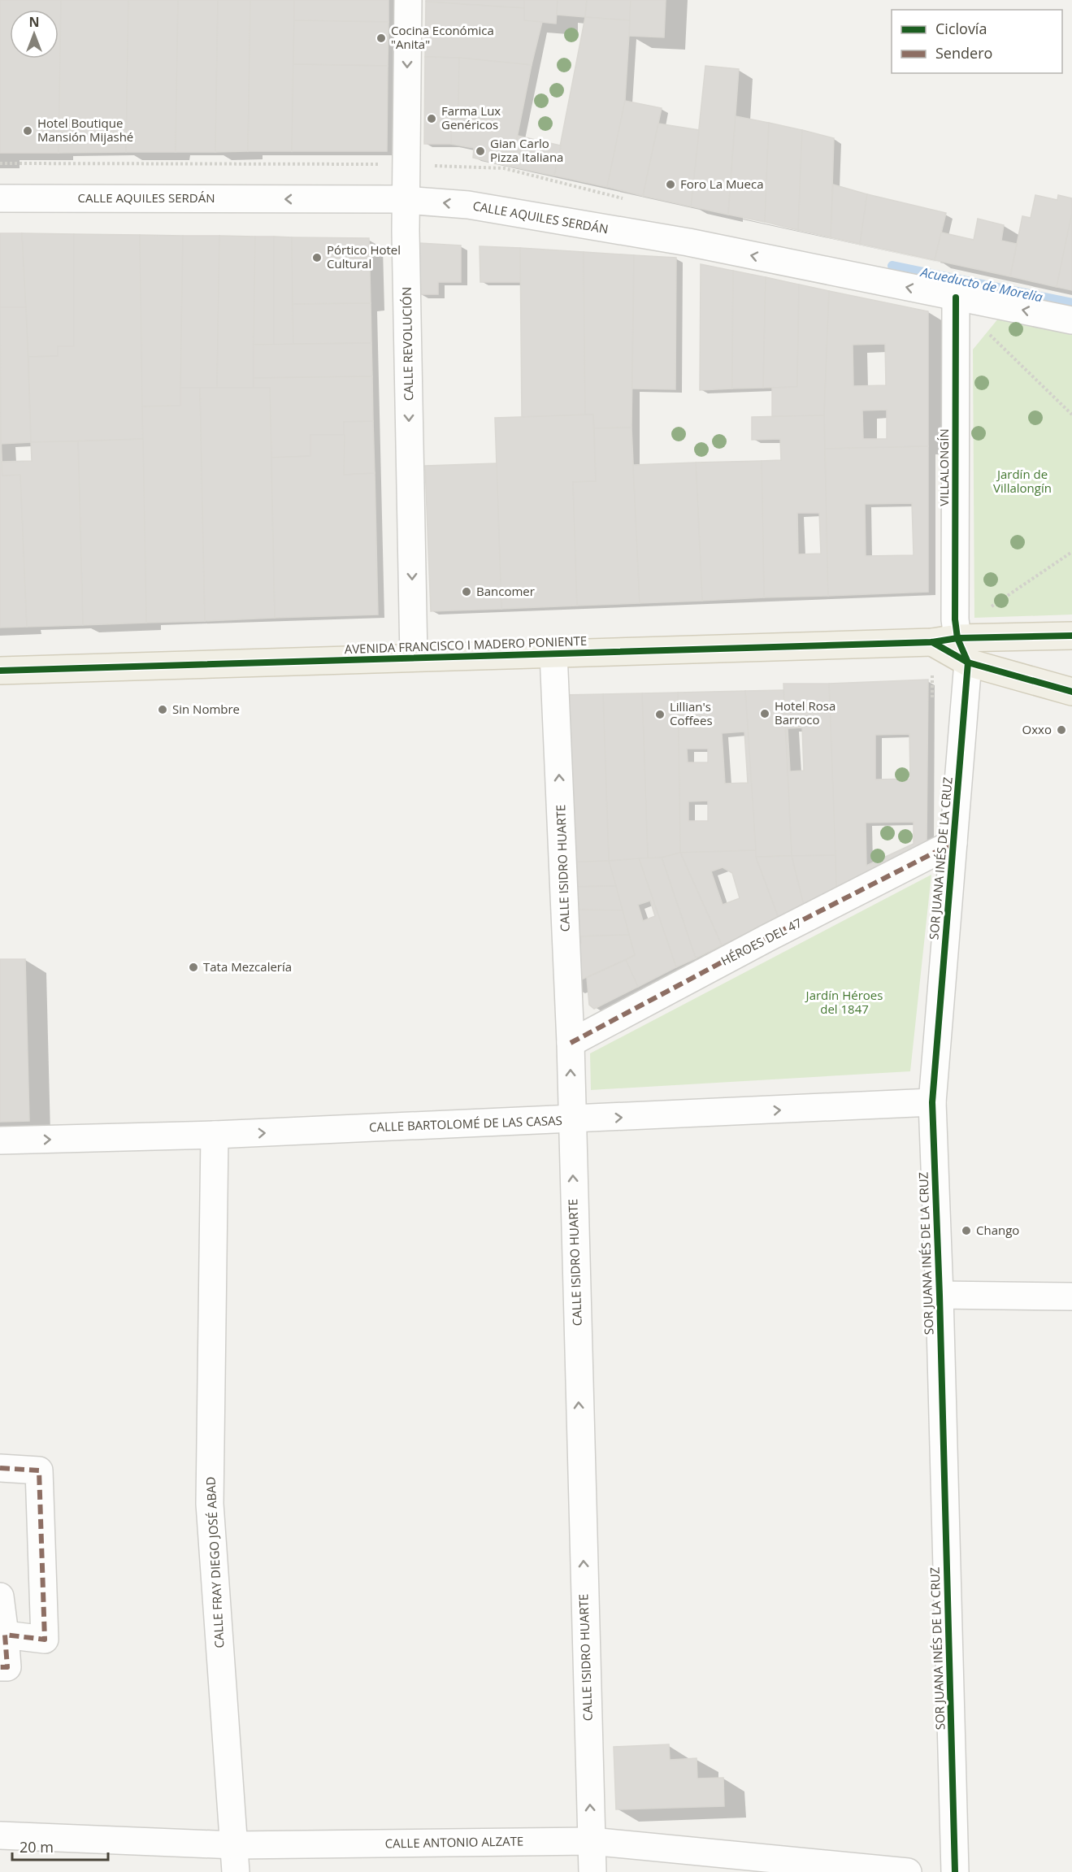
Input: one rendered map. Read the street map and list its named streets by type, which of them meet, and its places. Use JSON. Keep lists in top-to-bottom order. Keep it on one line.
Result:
{"streets":{"main road":["AVENIDA FRANCISCO I MADERO PONIENTE"],"street":["CALLE AQUILES SERDÁN","CALLE REVOLUCIÓN","VILLALONGÍN","SOR JUANA INÉS DE LA CRUZ","CALLE ISIDRO HUARTE","HÉROES DEL 47","CALLE BARTOLOMÉ DE LAS CASAS","CALLE FRAY DIEGO JOSÉ ABAD","CALLE ANTONIO ALZATE"]},"crossings":[["CALLE AQUILES SERDÁN","CALLE REVOLUCIÓN"],["CALLE AQUILES SERDÁN","VILLALONGÍN"],["CALLE REVOLUCIÓN","AVENIDA FRANCISCO I MADERO PONIENTE"],["VILLALONGÍN","AVENIDA FRANCISCO I MADERO PONIENTE"],["AVENIDA FRANCISCO I MADERO PONIENTE","CALLE ISIDRO HUARTE"],["SOR JUANA INÉS DE LA CRUZ","HÉROES DEL 47"],["SOR JUANA INÉS DE LA CRUZ","CALLE BARTOLOMÉ DE LAS CASAS"],["CALLE ISIDRO HUARTE","HÉROES DEL 47"],["CALLE ISIDRO HUARTE","CALLE BARTOLOMÉ DE LAS CASAS"],["CALLE ISIDRO HUARTE","CALLE ANTONIO ALZATE"],["CALLE BARTOLOMÉ DE LAS CASAS","CALLE FRAY DIEGO JOSÉ ABAD"],["CALLE FRAY DIEGO JOSÉ ABAD","CALLE ANTONIO ALZATE"]],"one_way":["CALLE AQUILES SERDÁN","CALLE REVOLUCIÓN","CALLE ISIDRO HUARTE","CALLE BARTOLOMÉ DE LAS CASAS"],"water":["Acueducto de Morelia"],"parks":["Jardín de Villalongín","Jardín Héroes del 1847"],"places":["Cocina Económica \"Anita\"","Farma Lux Genéricos","Hotel Boutique Mansión Mijashé","Gian Carlo Pizza Italiana","Foro La Mueca","Pórtico Hotel Cultural","Bancomer","Sin Nombre","Hotel Rosa Barroco","Lillian's Coffees","Oxxo","Tata Mezcalería","Chango"],"legend":["Ciclovía","Sendero"],"scale_bar":"20 m","north":"top"}
